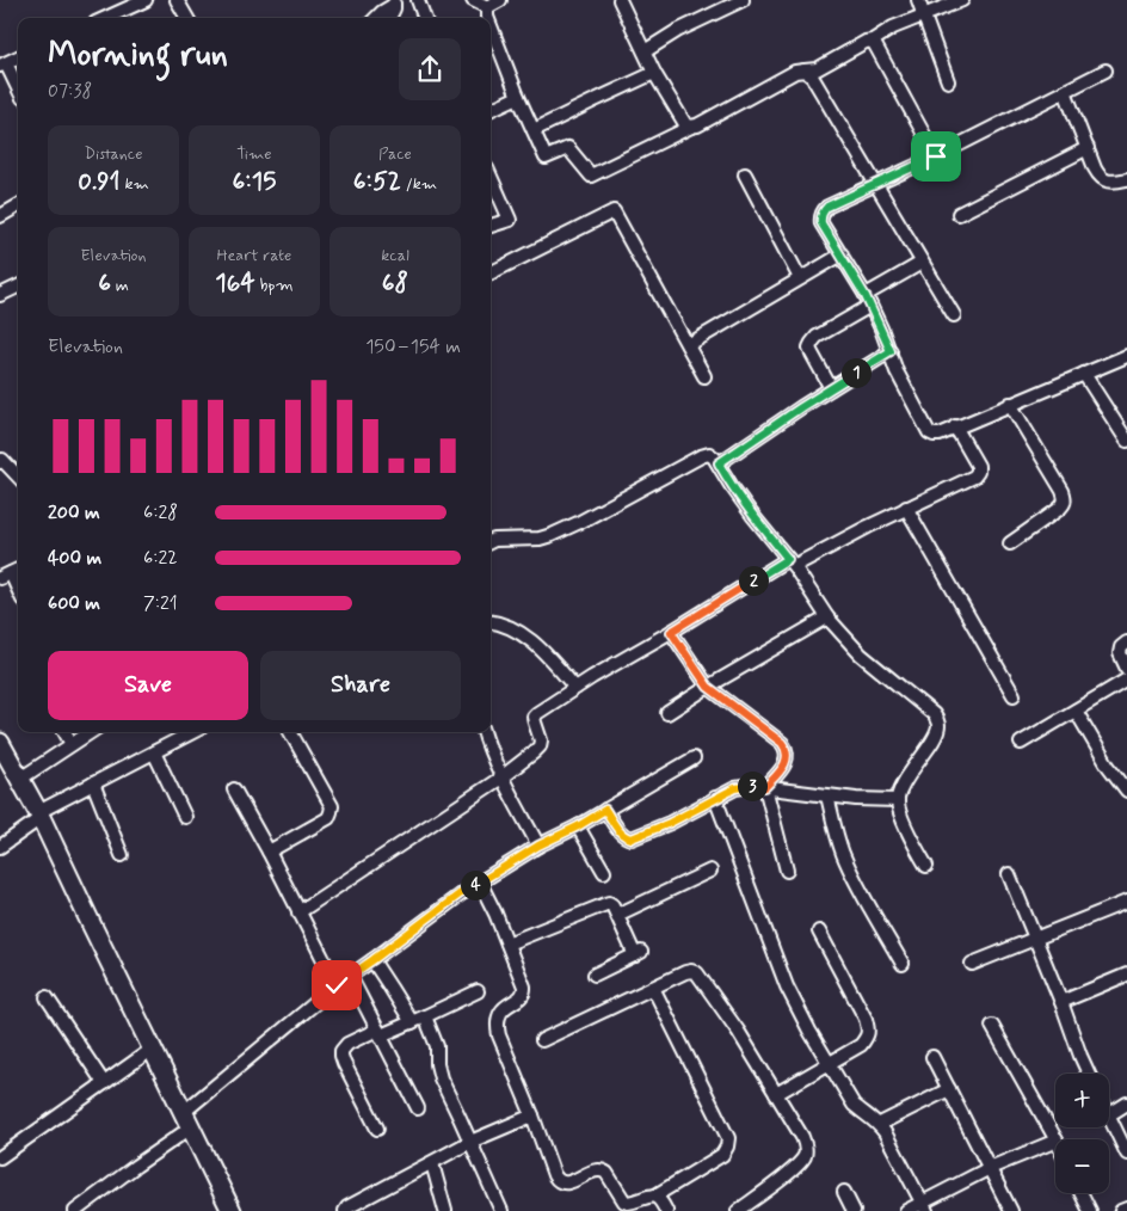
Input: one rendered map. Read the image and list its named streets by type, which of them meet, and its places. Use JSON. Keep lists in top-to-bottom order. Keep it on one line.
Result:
{"page":{"heading":["Morning run","07:38"],"stats":[["Distance","0.91 km"],["Time","6:15"],["Pace","6:52 /km"],["Elevation","6 m"],["Heart rate","164 bpm"],["kcal","68"]],"chart":["Elevation","150–154 m"],"pins":["1","2","3","4"],"list":[{"name":"200 m","note":"6:28"},{"name":"400 m","note":"6:22"},{"name":"600 m","note":"7:21"}],"buttons":["Save","Share"],"map_buttons":["+","−"]}}
